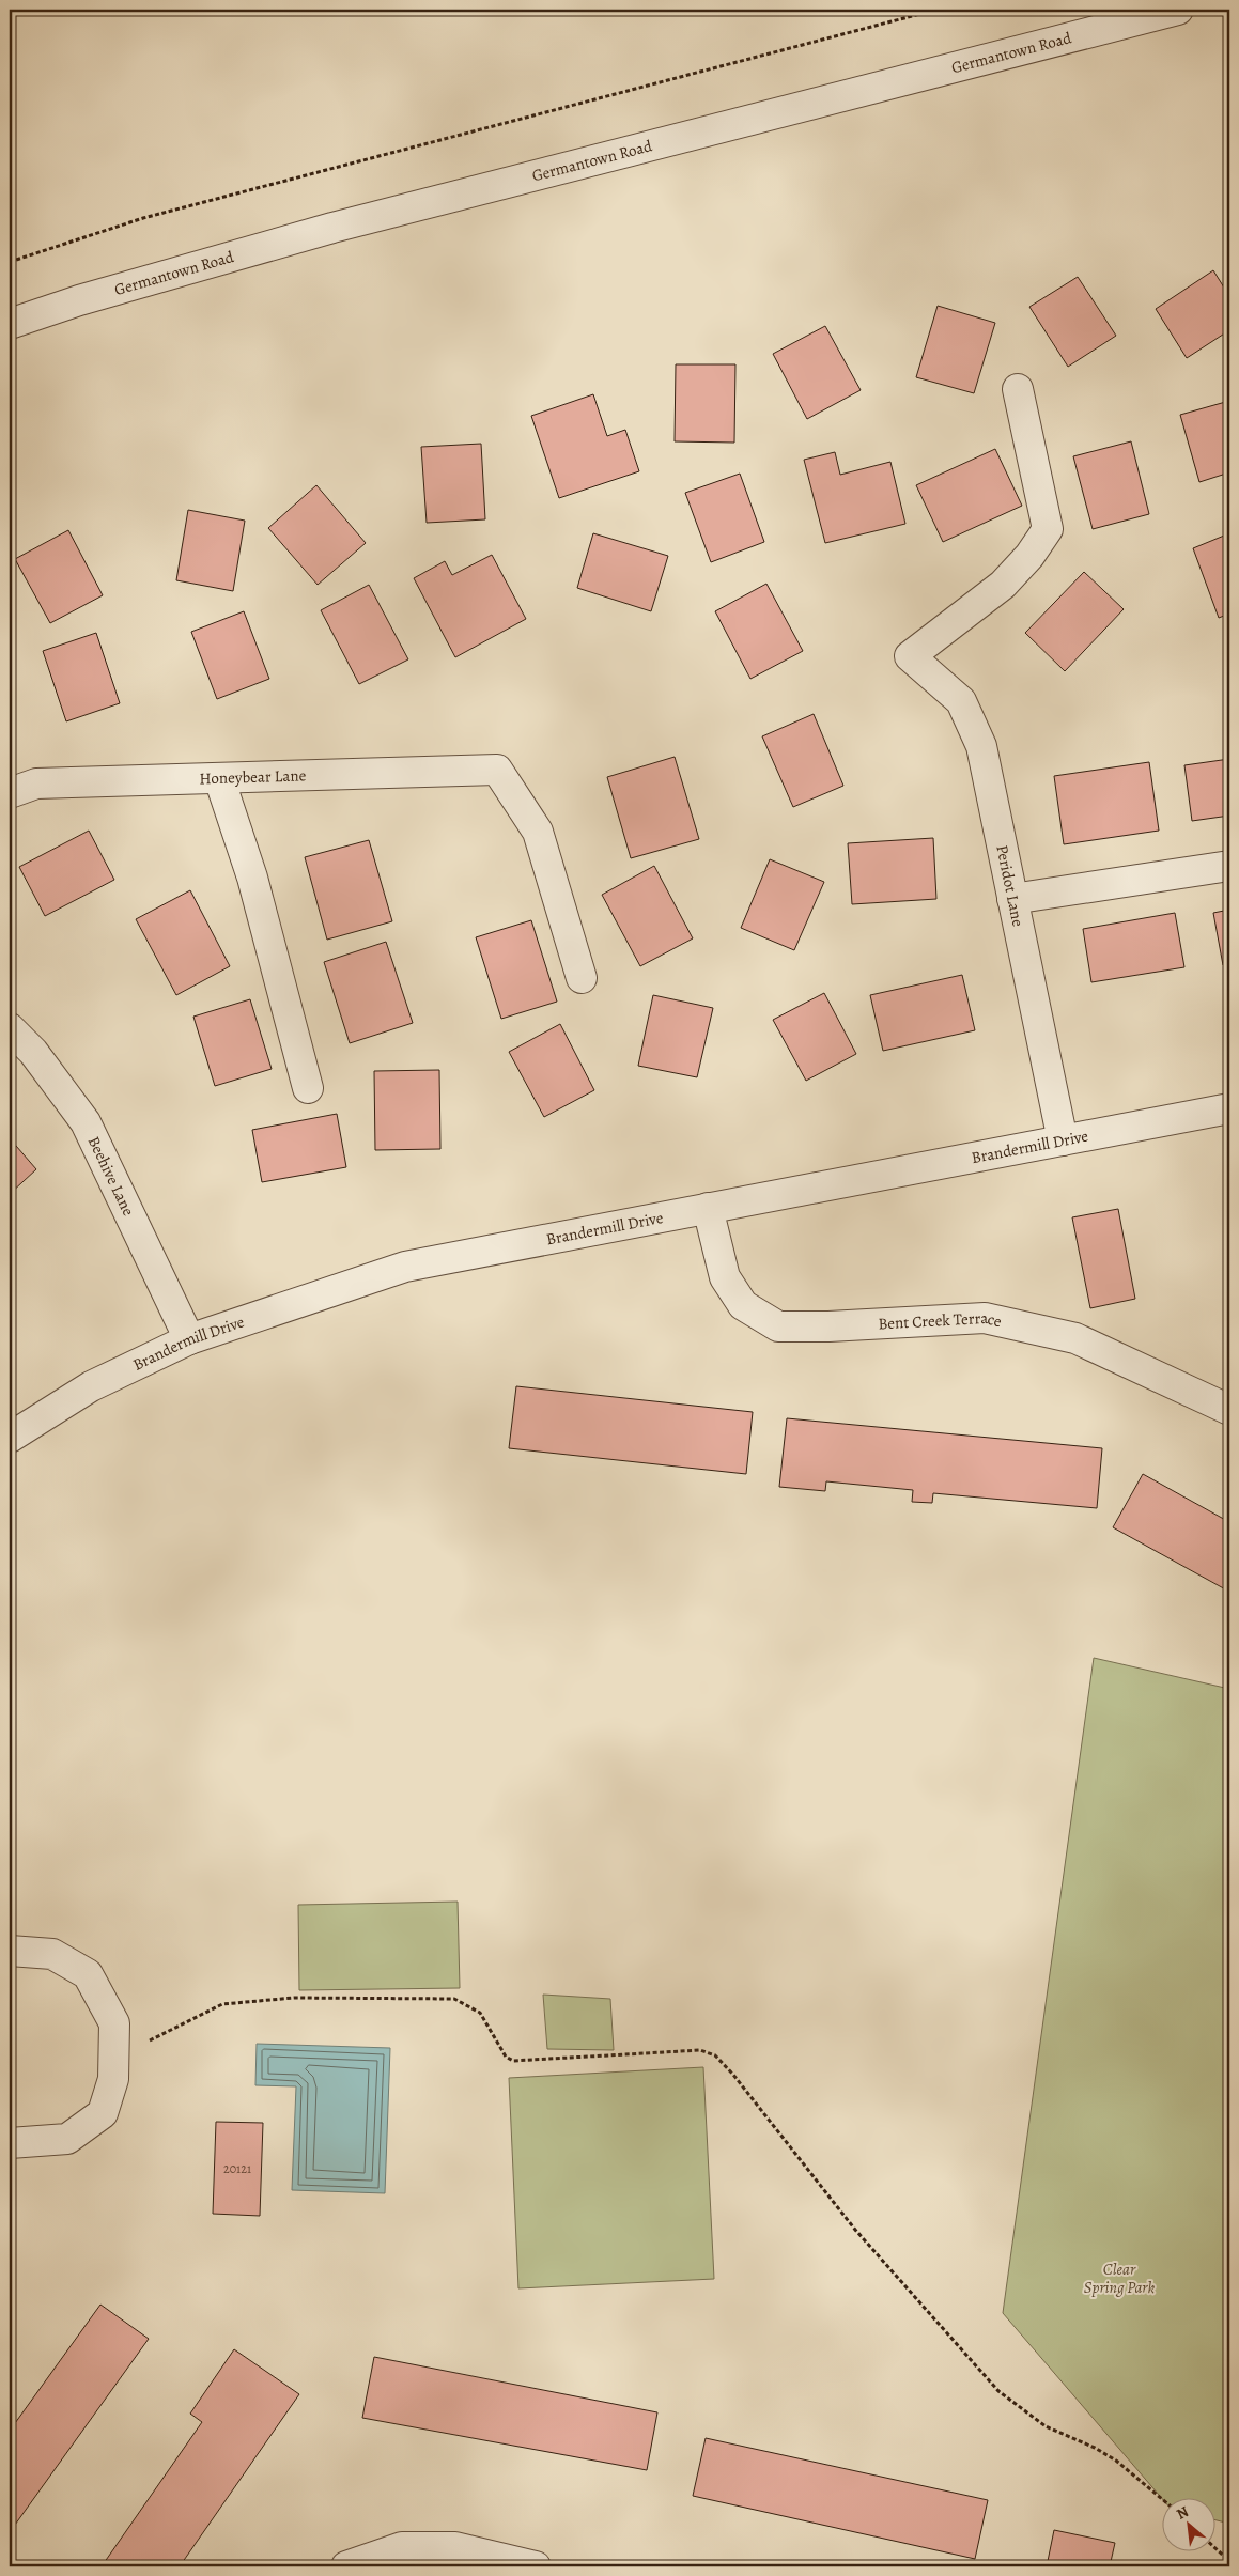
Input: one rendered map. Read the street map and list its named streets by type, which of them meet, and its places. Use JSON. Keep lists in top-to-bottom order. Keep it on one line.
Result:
{"streets":{"street":["Germantown Road","Honeybear Lane","Peridot Lane","Brandermill Drive","Beehive Lane","Bent Creek Terrace"]},"crossings":[["Peridot Lane","Brandermill Drive"],["Brandermill Drive","Beehive Lane"],["Brandermill Drive","Bent Creek Terrace"]],"parks":["Clear Spring Park"],"house_numbers":["20121"],"north":"top left"}
